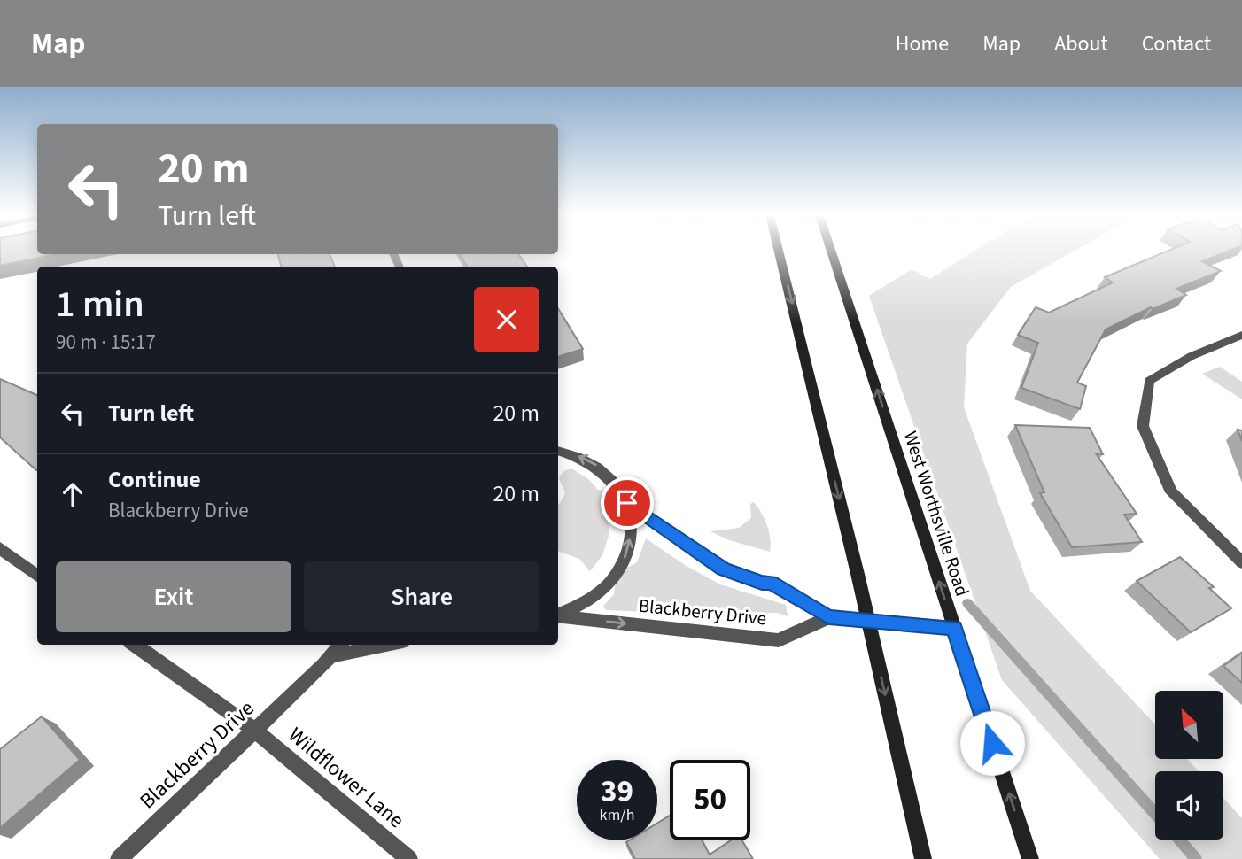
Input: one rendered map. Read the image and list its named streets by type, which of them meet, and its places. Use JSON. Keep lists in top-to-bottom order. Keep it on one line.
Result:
{"streets":{"main road":["West Worthsville Road"],"street":["Blackberry Drive","Wildflower Lane"]},"crossings":[["Blackberry Drive","Wildflower Lane"]],"north":"top left","page":{"header":"Map","nav":["Home","Map","About","Contact"],"turn":["20 m","Turn left"],"heading":["1 min","90 m · 15:17"],"list":[{"name":"Turn left","value":"20 m"},{"name":"Continue","note":"Blackberry Drive","value":"20 m"}],"buttons":["Exit","Share"],"speed":"39 km/h","limit":"50"}}
